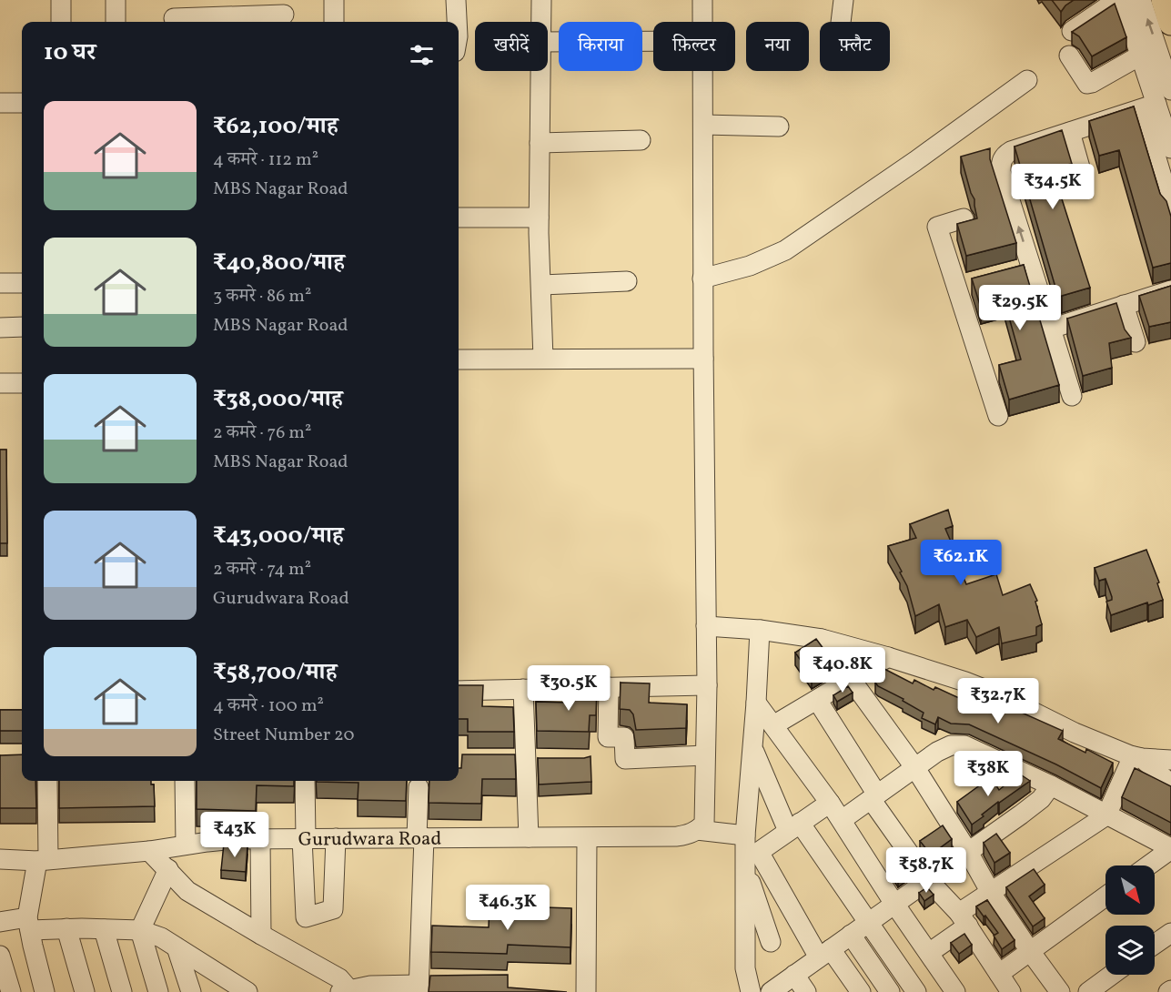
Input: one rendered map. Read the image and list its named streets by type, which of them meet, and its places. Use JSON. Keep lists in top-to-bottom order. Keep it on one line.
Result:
{"streets":{"street":["Gurudwara Road"]},"north":"bottom right","page":{"chip":["खरीदें","किराया","फ़िल्टर","नया","फ़्लैट"],"heading":"10 घर","list":[{"name":"₹62,100/माह","note":"4 कमरे · 112 m² · MBS Nagar Road"},{"name":"₹40,800/माह","note":"3 कमरे · 86 m² · MBS Nagar Road"},{"name":"₹38,000/माह","note":"2 कमरे · 76 m² · MBS Nagar Road"},{"name":"₹43,000/माह","note":"2 कमरे · 74 m² · Gurudwara Road"},{"name":"₹58,700/माह","note":"4 कमरे · 100 m² · Street Number 20"}],"price":["₹34.5K","₹29.5K","₹62.1K","₹40.8K","₹30.5K","₹32.7K","₹38K","₹43K","₹58.7K","₹46.3K"]}}
